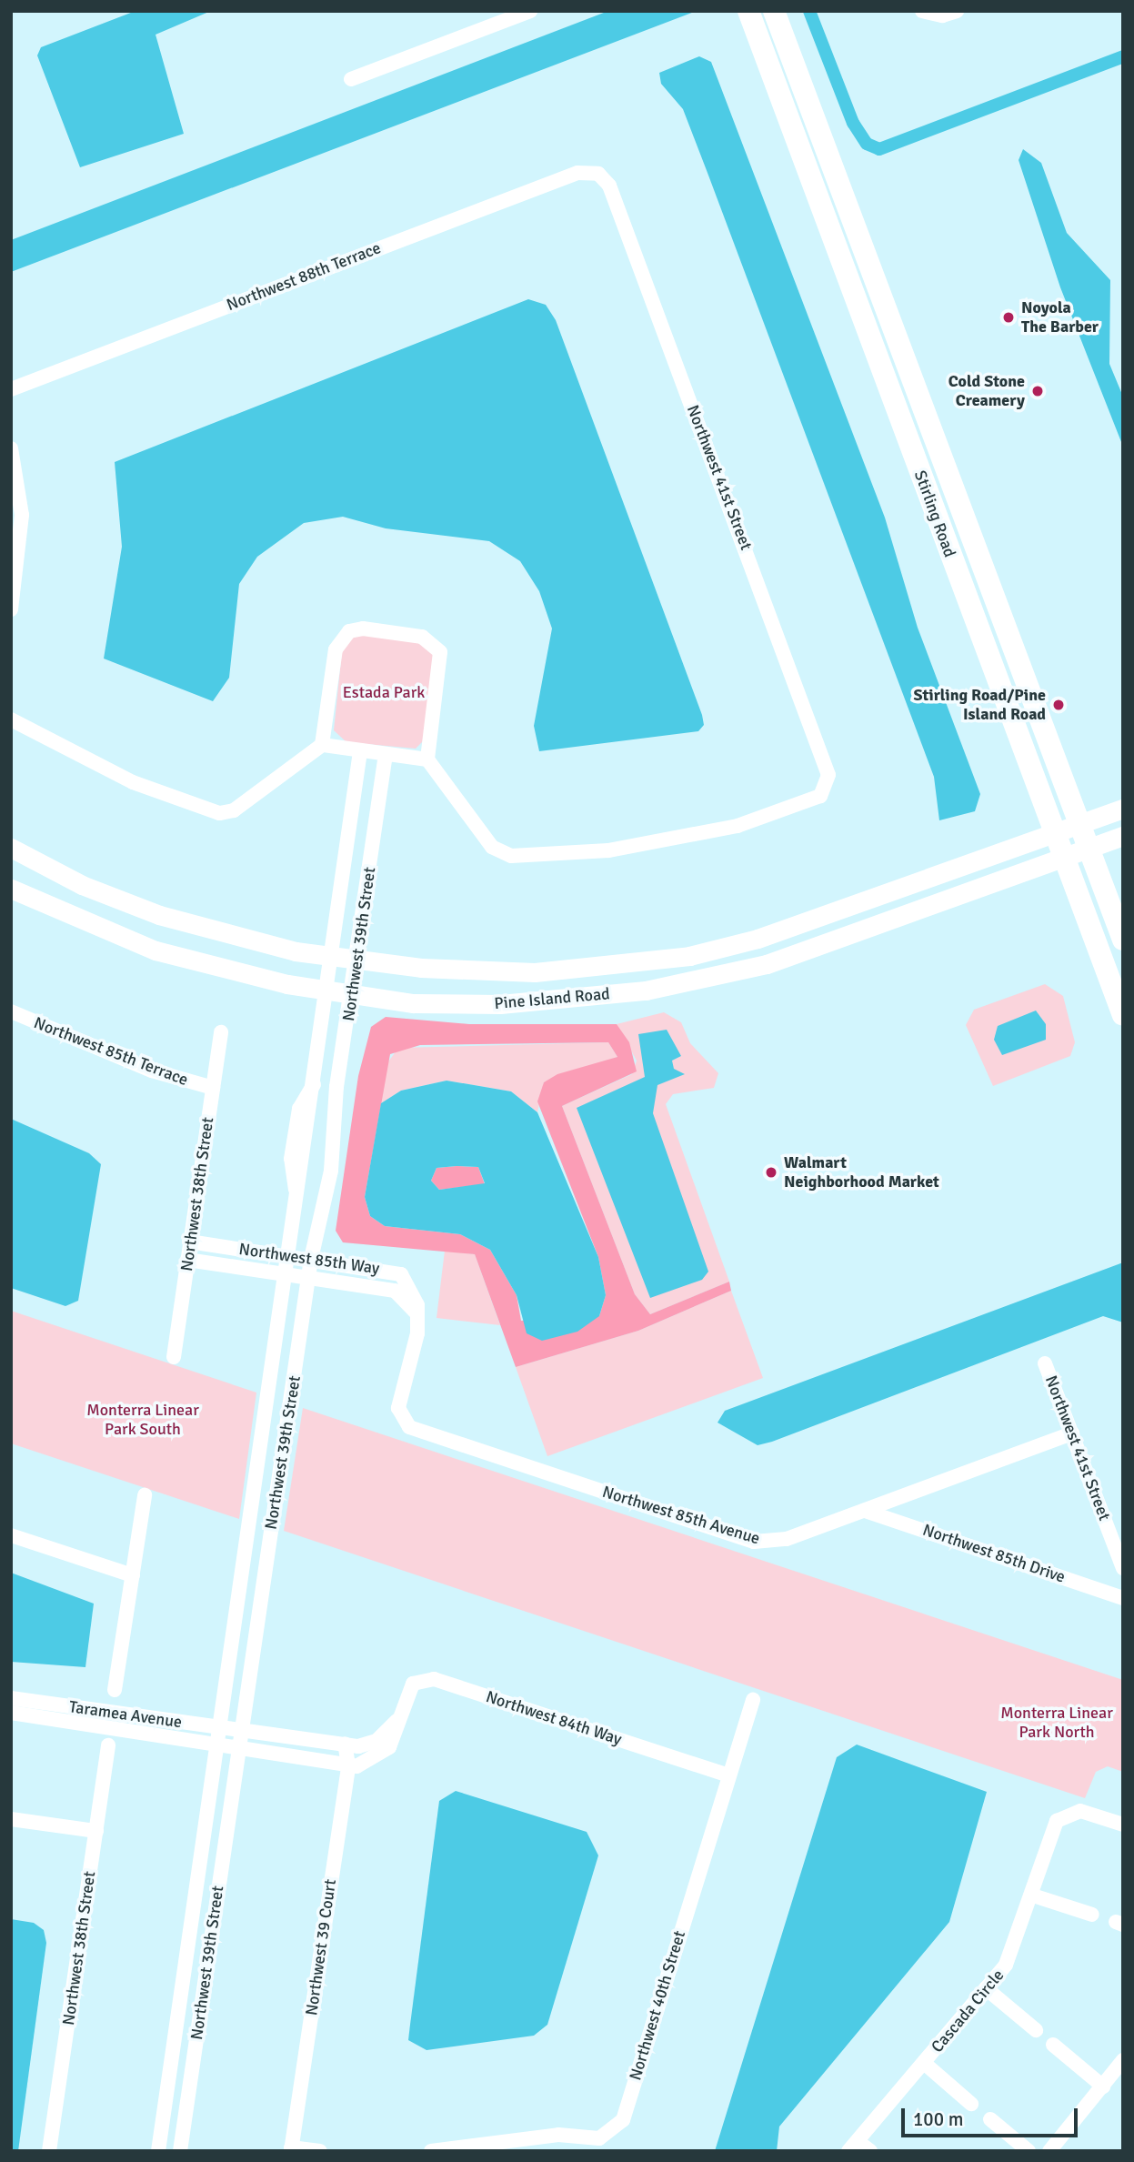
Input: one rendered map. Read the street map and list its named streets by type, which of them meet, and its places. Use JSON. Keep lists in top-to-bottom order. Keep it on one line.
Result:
{"streets":{"main road":["Stirling Road","Pine Island Road"],"street":["Northwest 88th Terrace","Northwest 41st Street","Northwest 39th Street","Northwest 85th Terrace","Northwest 38th Street","Northwest 85th Way","Northwest 85th Avenue","Northwest 85th Drive","Taramea Avenue","Northwest 84th Way","Northwest 39 Court","Northwest 40th Street","Cascada Circle"]},"crossings":[["Northwest 88th Terrace","Northwest 41st Street"],["Northwest 41st Street","Northwest 85th Avenue"],["Stirling Road","Pine Island Road"],["Northwest 39th Street","Pine Island Road"],["Northwest 39th Street","Northwest 85th Way"],["Northwest 39th Street","Taramea Avenue"],["Northwest 85th Terrace","Northwest 38th Street"],["Northwest 38th Street","Northwest 85th Way"],["Northwest 85th Way","Northwest 85th Avenue"],["Northwest 85th Avenue","Northwest 85th Drive"],["Taramea Avenue","Northwest 84th Way"],["Taramea Avenue","Northwest 39 Court"],["Northwest 84th Way","Northwest 40th Street"]],"parks":["Estada Park","Monterra Linear Park South","Monterra Linear Park North"],"places":["Noyola The Barber","Cold Stone Creamery","Stirling Road/Pine Island Road","Walmart Neighborhood Market"],"scale_bar":"100 m"}
